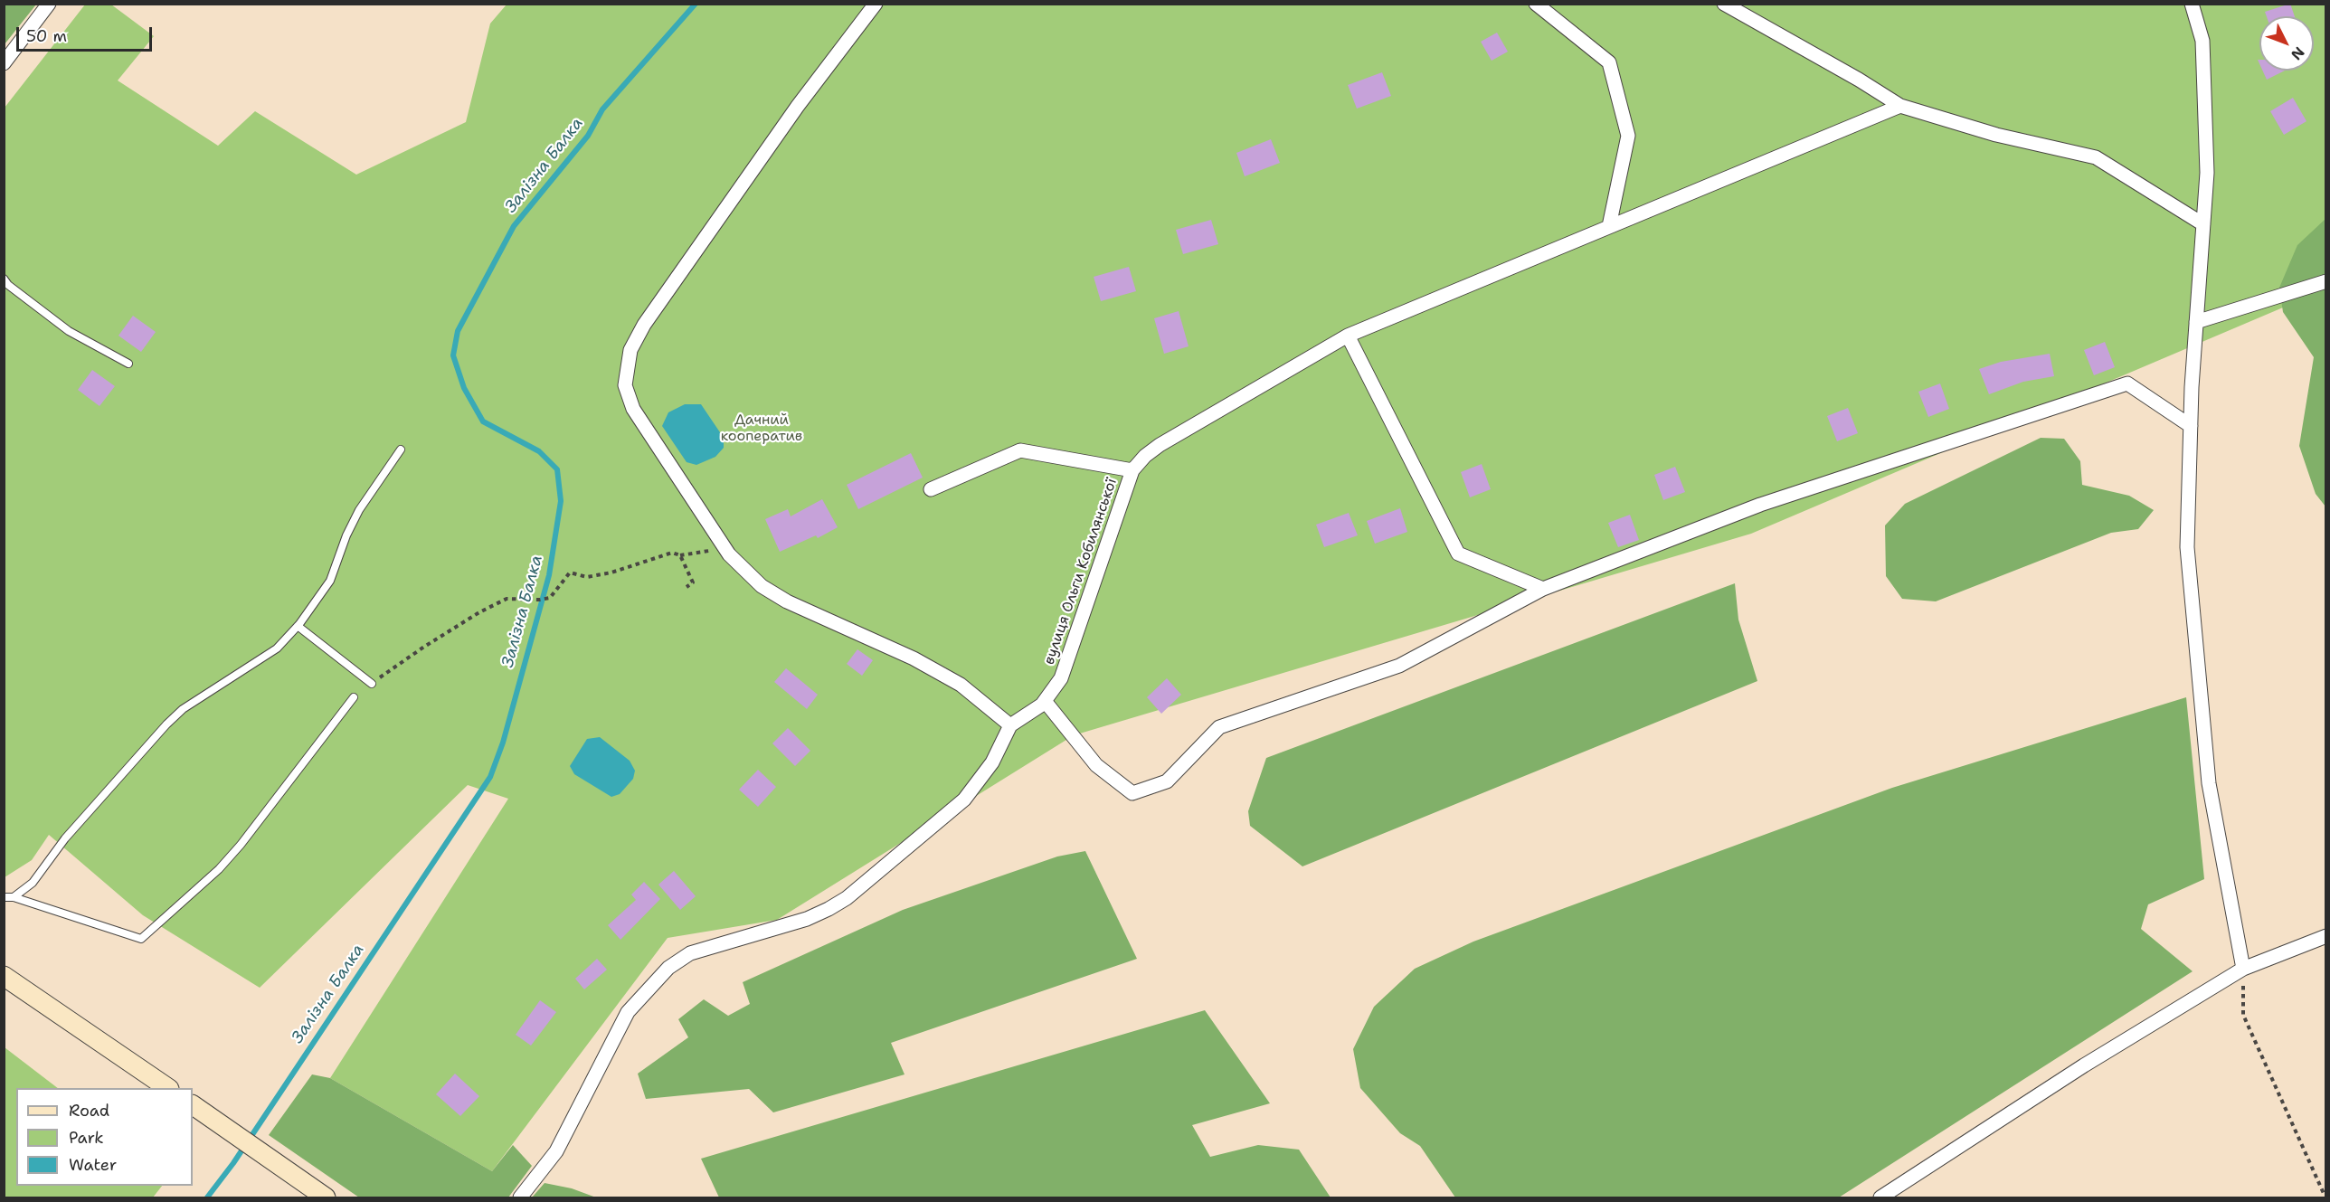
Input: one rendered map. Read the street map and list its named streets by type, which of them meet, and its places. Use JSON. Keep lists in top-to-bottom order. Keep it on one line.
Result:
{"streets":{"street":["вулиця Ольги Кобилянської"]},"water":["Залізна Балка"],"parks":["Дачний кооператив"],"legend":["Road","Park","Water"],"scale_bar":"50 m","north":"bottom right"}
